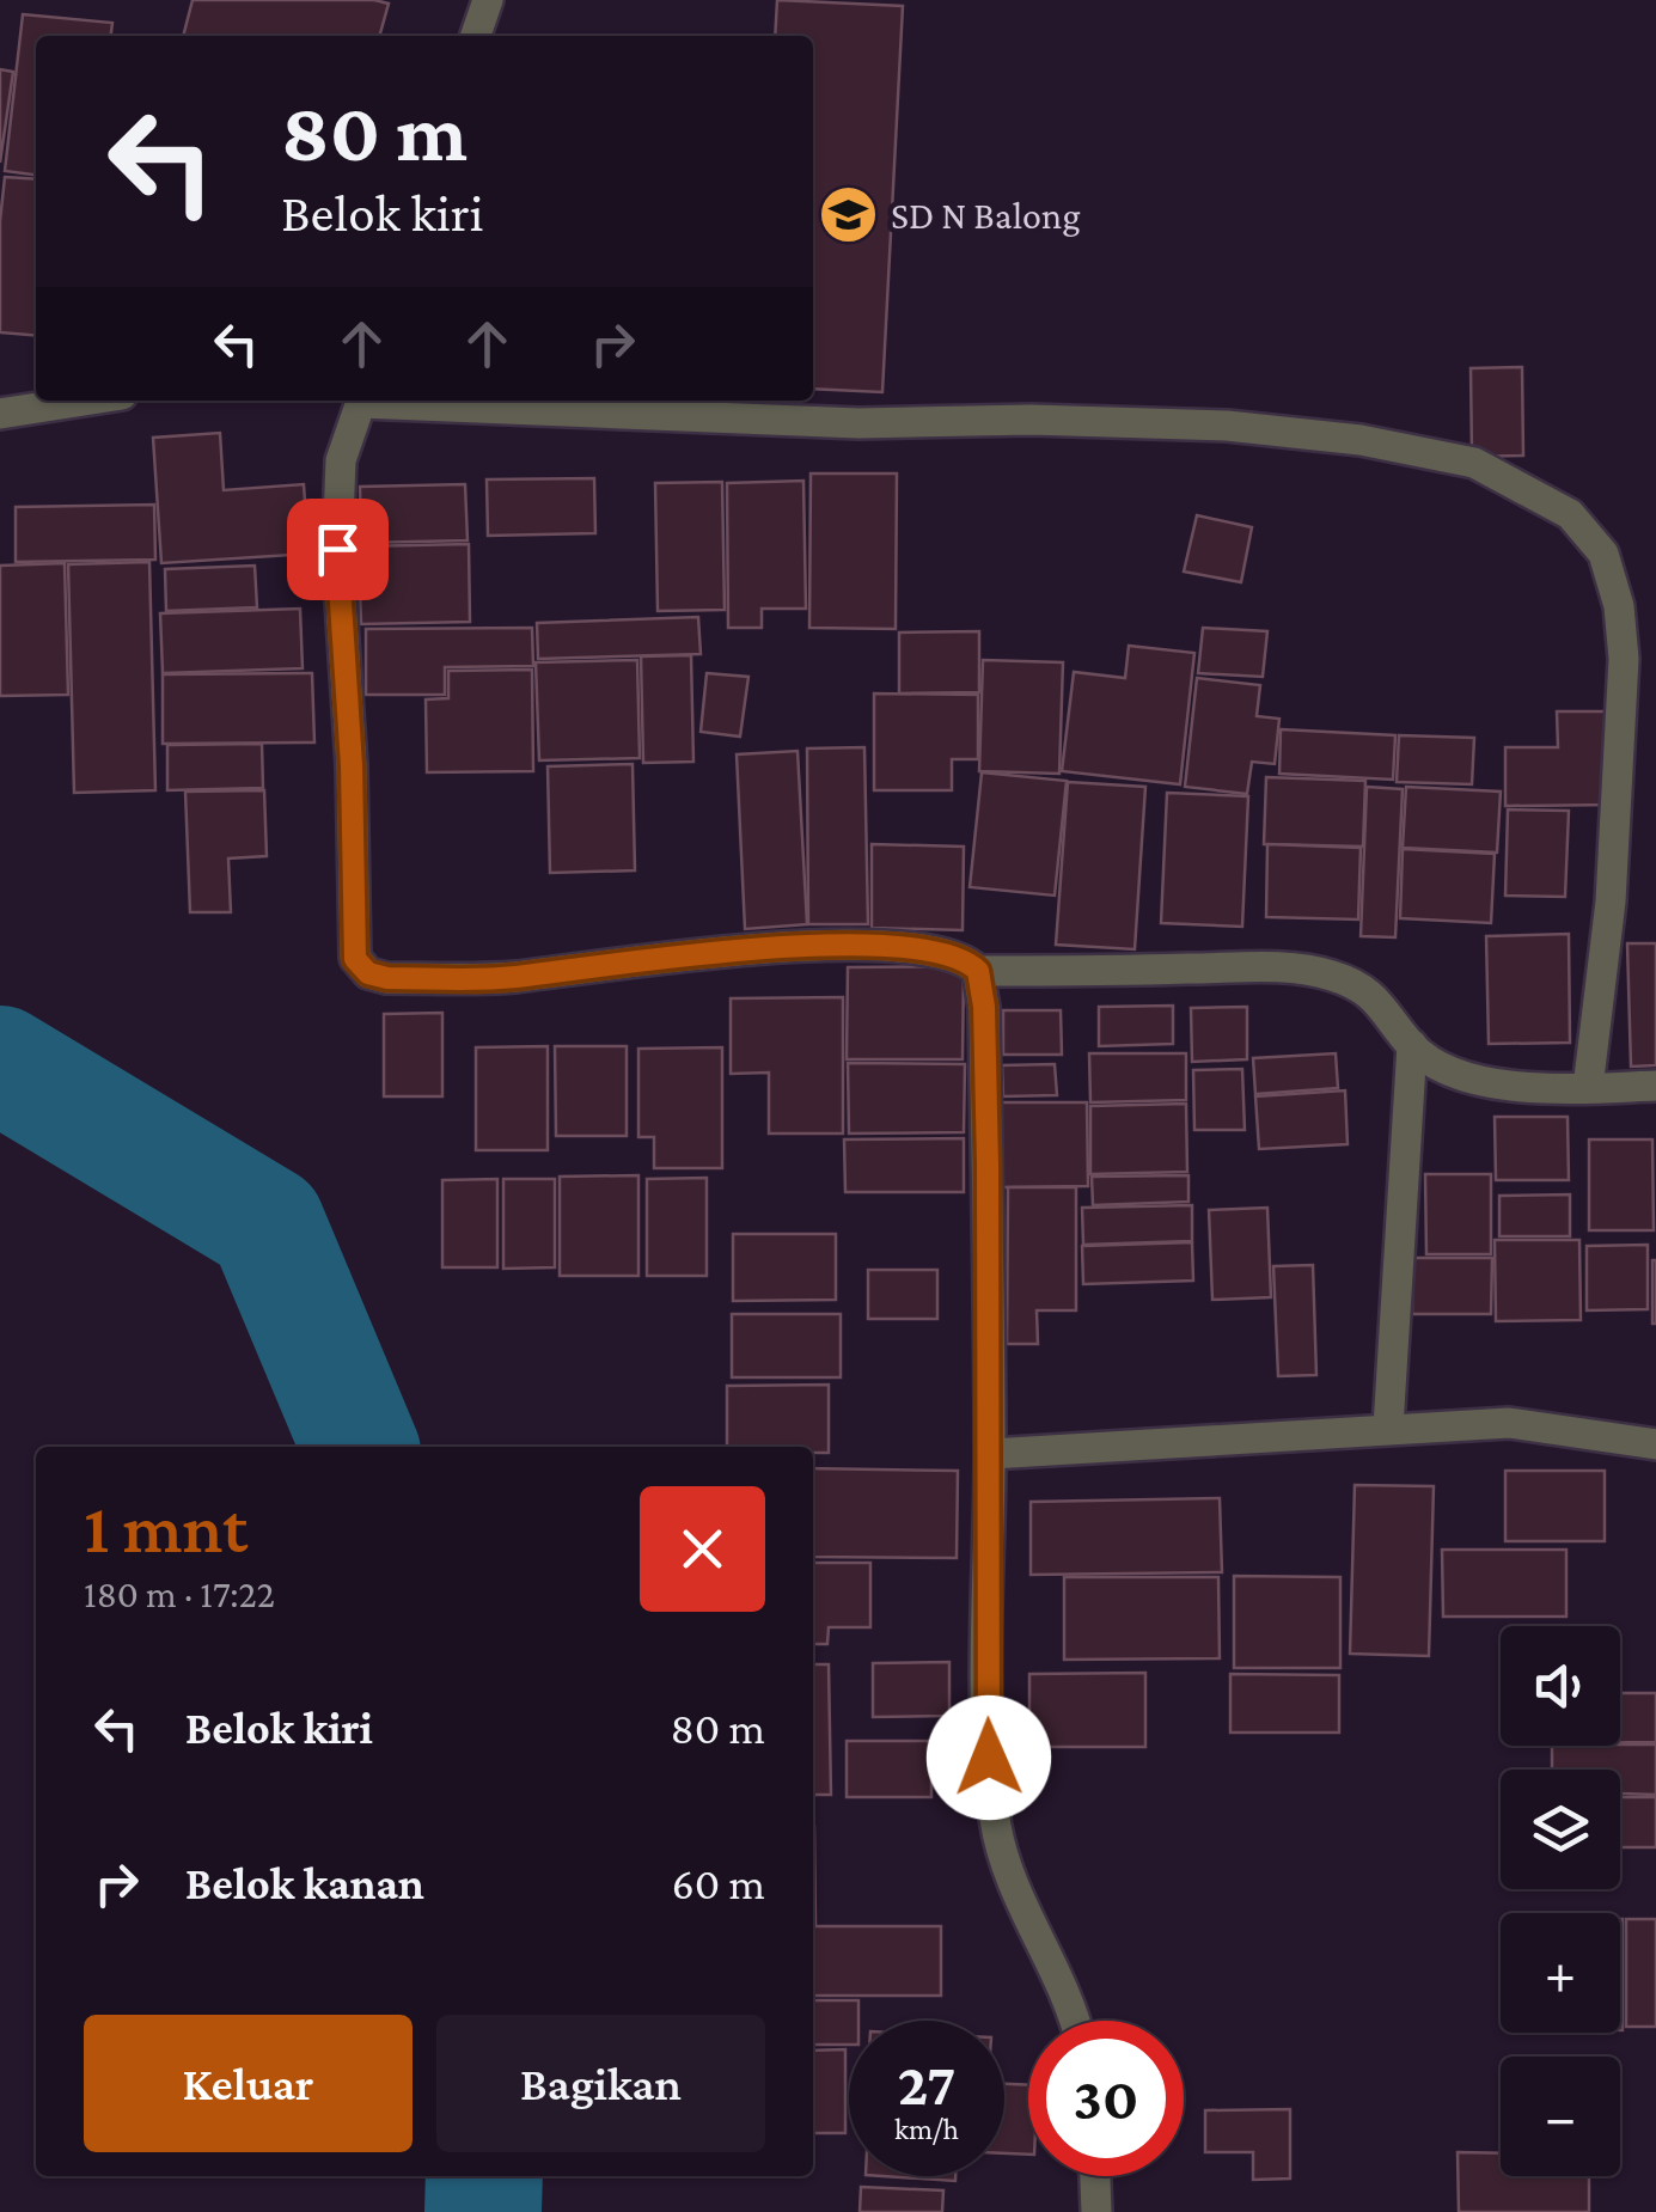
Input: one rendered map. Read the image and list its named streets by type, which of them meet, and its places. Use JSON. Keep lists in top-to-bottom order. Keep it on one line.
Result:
{"places":{"school or university":["SD N Balong"]},"page":{"turn":["80 m","Belok kiri"],"heading":["1 mnt","180 m · 17:22"],"map_buttons":["+","−"],"list":[{"name":"Belok kiri","value":"80 m"},{"name":"Belok kanan","value":"60 m"}],"buttons":["Keluar","Bagikan"],"speed":"27 km/h","limit":"30"}}
